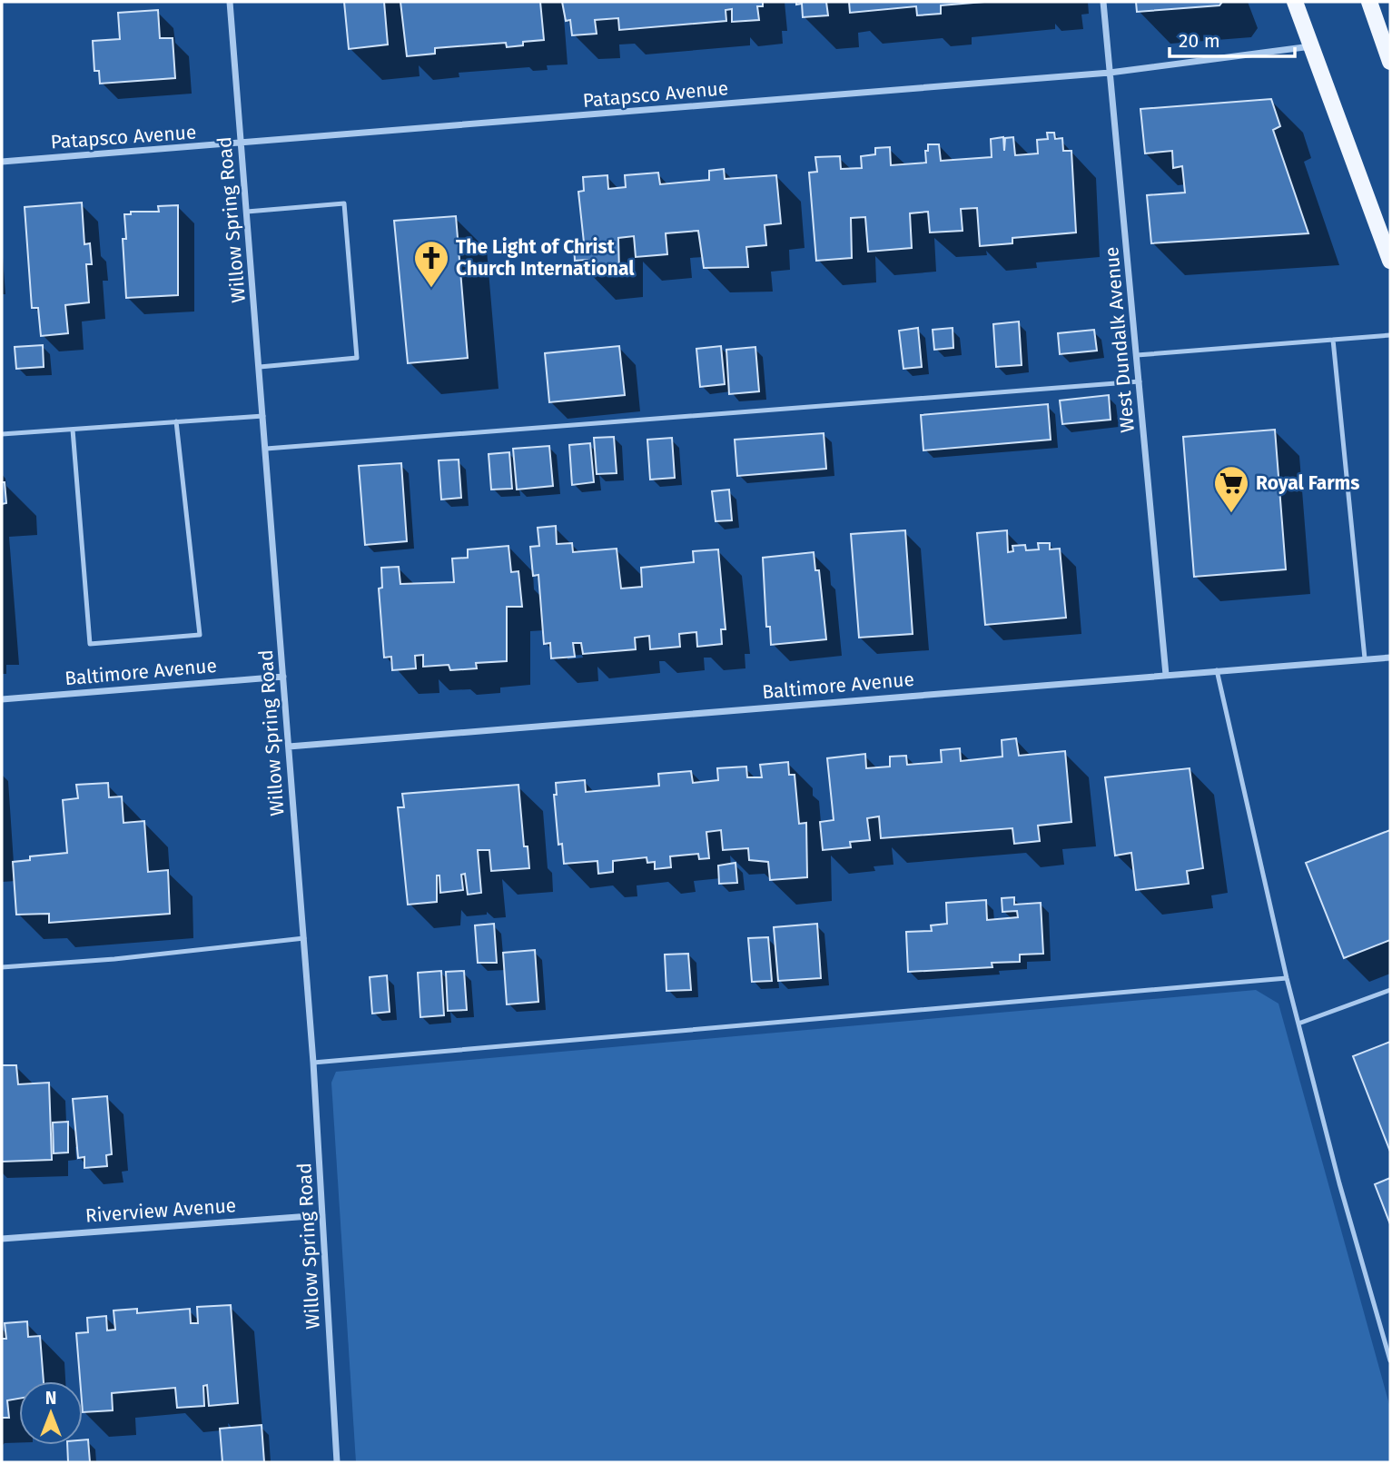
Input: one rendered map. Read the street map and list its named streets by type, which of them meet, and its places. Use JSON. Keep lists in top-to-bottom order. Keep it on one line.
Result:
{"streets":{"street":["Patapsco Avenue","Willow Spring Road","West Dundalk Avenue","Baltimore Avenue","Riverview Avenue"]},"crossings":[["Patapsco Avenue","Willow Spring Road"],["Patapsco Avenue","West Dundalk Avenue"],["Willow Spring Road","Baltimore Avenue"],["Willow Spring Road","Riverview Avenue"],["West Dundalk Avenue","Baltimore Avenue"]],"places":{"church":["The Light of Christ Church International"],"supermarket":["Royal Farms"]},"scale_bar":"20 m","north":"top"}
